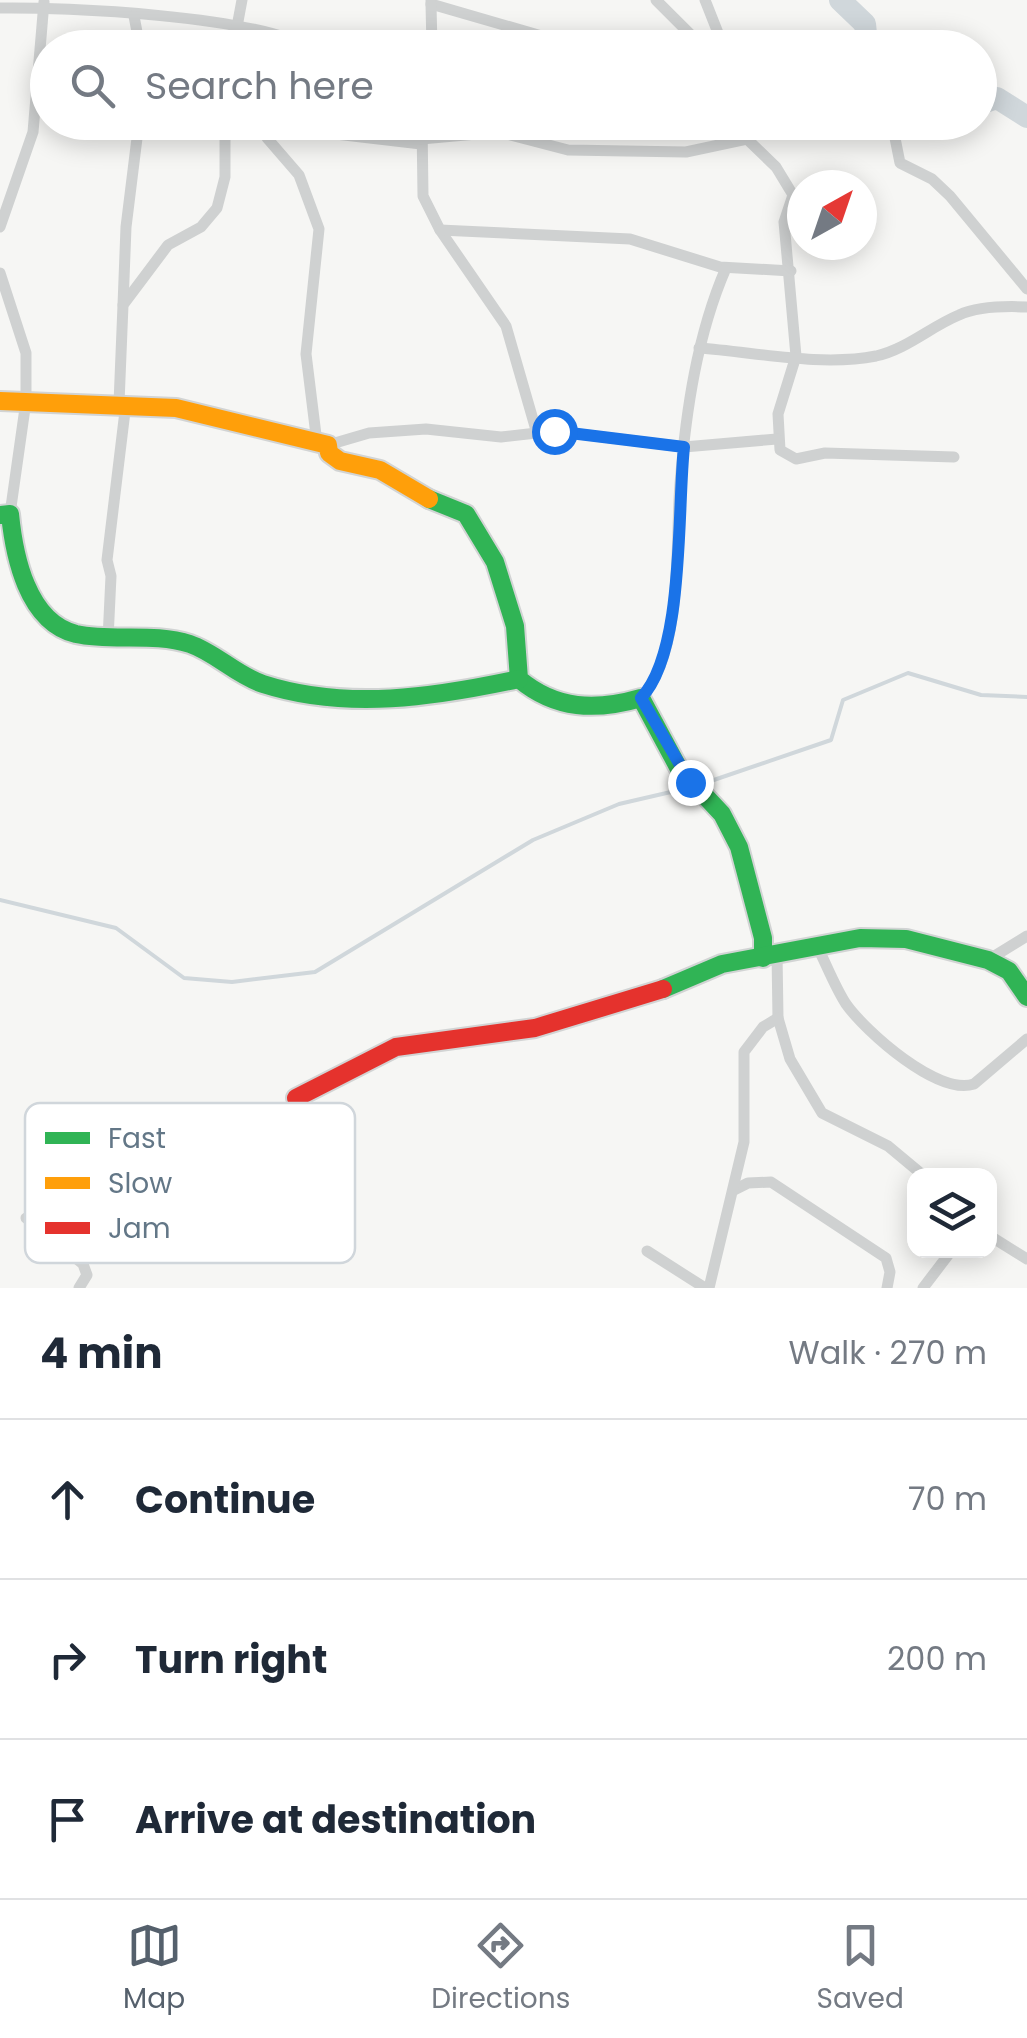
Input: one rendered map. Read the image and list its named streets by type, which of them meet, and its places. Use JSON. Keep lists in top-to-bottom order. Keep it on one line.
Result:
{"legend":["Fast","Slow","Jam"],"north":"top right","page":{"search":"Search here","heading":["4 min","Walk · 270 m"],"list":[["Continue","70 m"],["Turn right","200 m"],"Arrive at destination"],"nav":["Map","Directions","Saved"]}}
